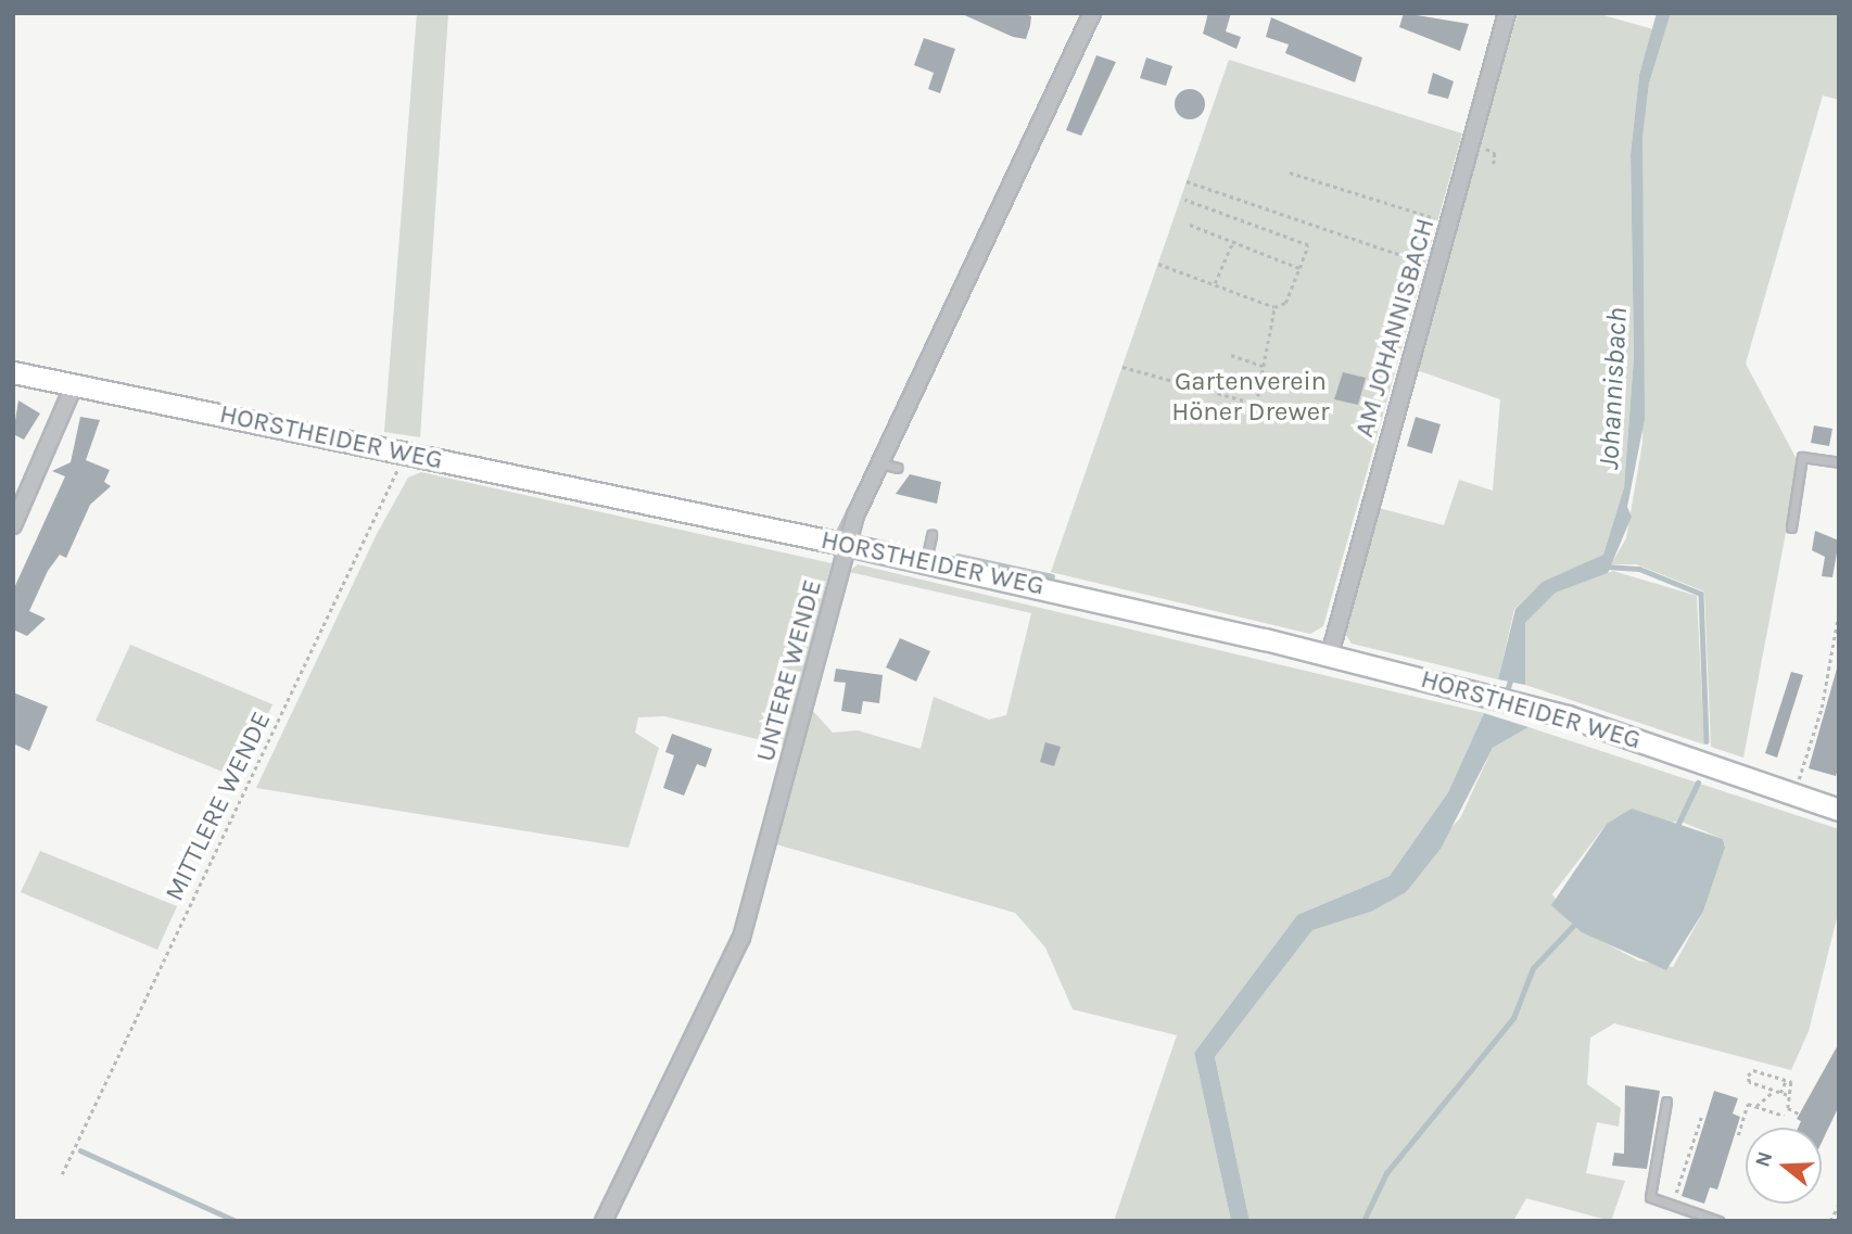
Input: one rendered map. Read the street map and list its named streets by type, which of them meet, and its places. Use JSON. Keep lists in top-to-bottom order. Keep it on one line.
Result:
{"streets":{"street":["AM JOHANNISBACH","HORSTHEIDER WEG","UNTERE WENDE"],"path":["MITTLERE WENDE"]},"crossings":[["AM JOHANNISBACH","HORSTHEIDER WEG"],["HORSTHEIDER WEG","UNTERE WENDE"],["HORSTHEIDER WEG","MITTLERE WENDE"]],"water":["Johannisbach"],"parks":["Gartenverein Höner Drewer"],"north":"left"}
